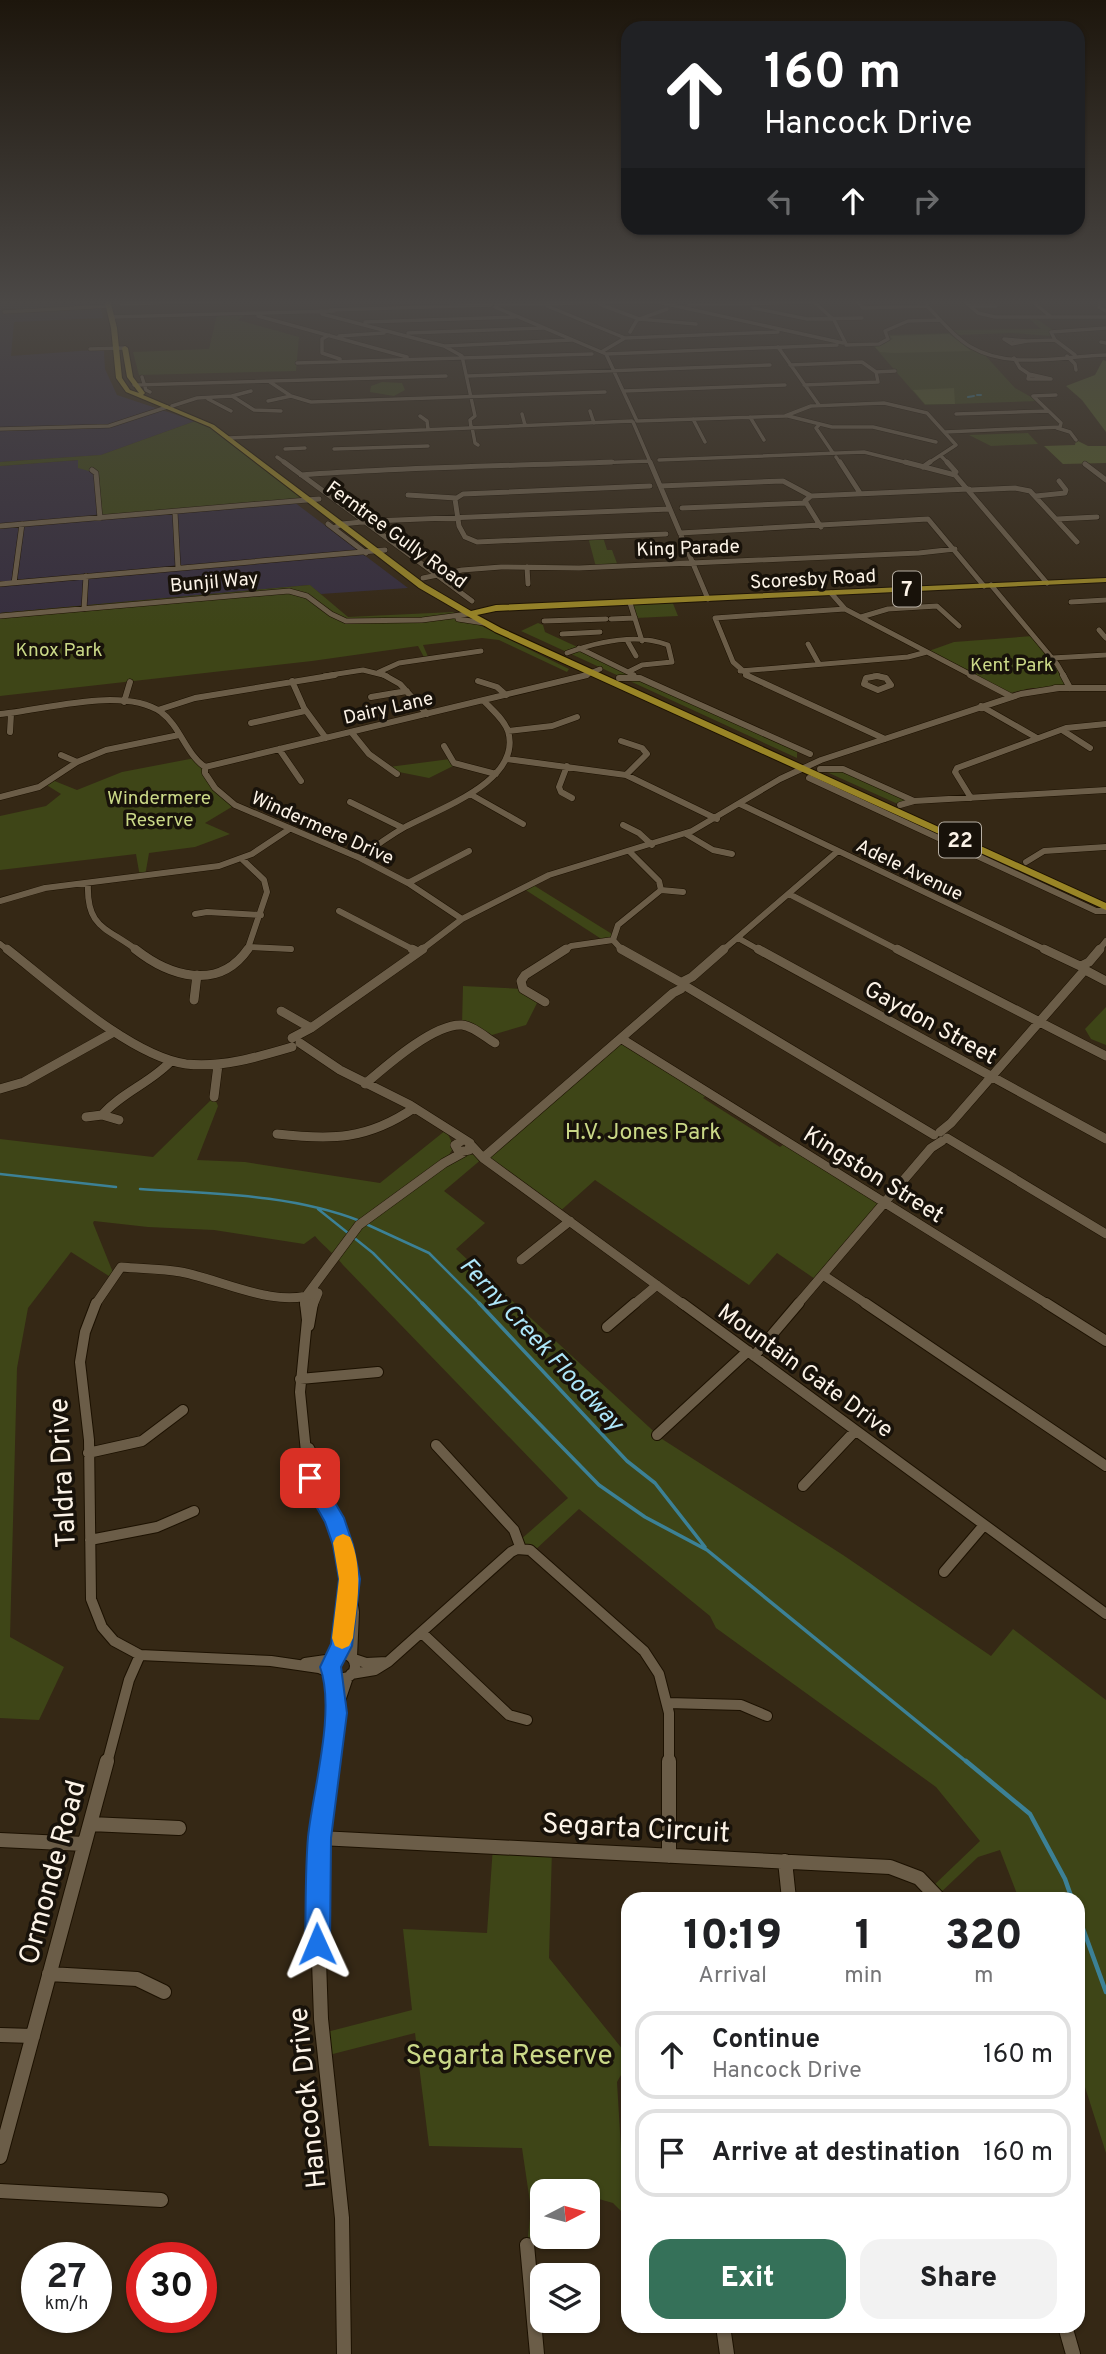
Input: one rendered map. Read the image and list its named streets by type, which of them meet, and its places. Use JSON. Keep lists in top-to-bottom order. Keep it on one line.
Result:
{"streets":{"main road":["Ferntree Gully Road","Scoresby Road","7","22"],"street":["King Parade","Bunjil Way","Dairy Lane","Windermere Drive","Adele Avenue","Gaydon Street","Kingston Street","Mountain Gate Drive","Taldra Drive","Segarta Circuit","Ormonde Road","Hancock Drive"]},"crossings":[["Ferntree Gully Road","King Parade"],["Ferntree Gully Road","Scoresby Road"],["Ferntree Gully Road","Bunjil Way"],["Ferntree Gully Road","Dairy Lane"],["Scoresby Road","Bunjil Way"],["Dairy Lane","Windermere Drive"],["Taldra Drive","Ormonde Road"],["Segarta Circuit","Hancock Drive"]],"water":["Ferny Creek Floodway"],"parks":["Knox Park","Kent Park","Windermere Reserve","H.V. Jones Park","Segarta Reserve"],"north":"right","page":{"turn":["160 m","Hancock Drive"],"eta":["10:19","Arrival","1","min","320","m"],"list":[{"name":"Continue","note":"Hancock Drive","value":"160 m"},{"name":"Arrive at destination","value":"160 m"}],"buttons":["Exit","Share"],"speed":"27 km/h","limit":"30"}}
